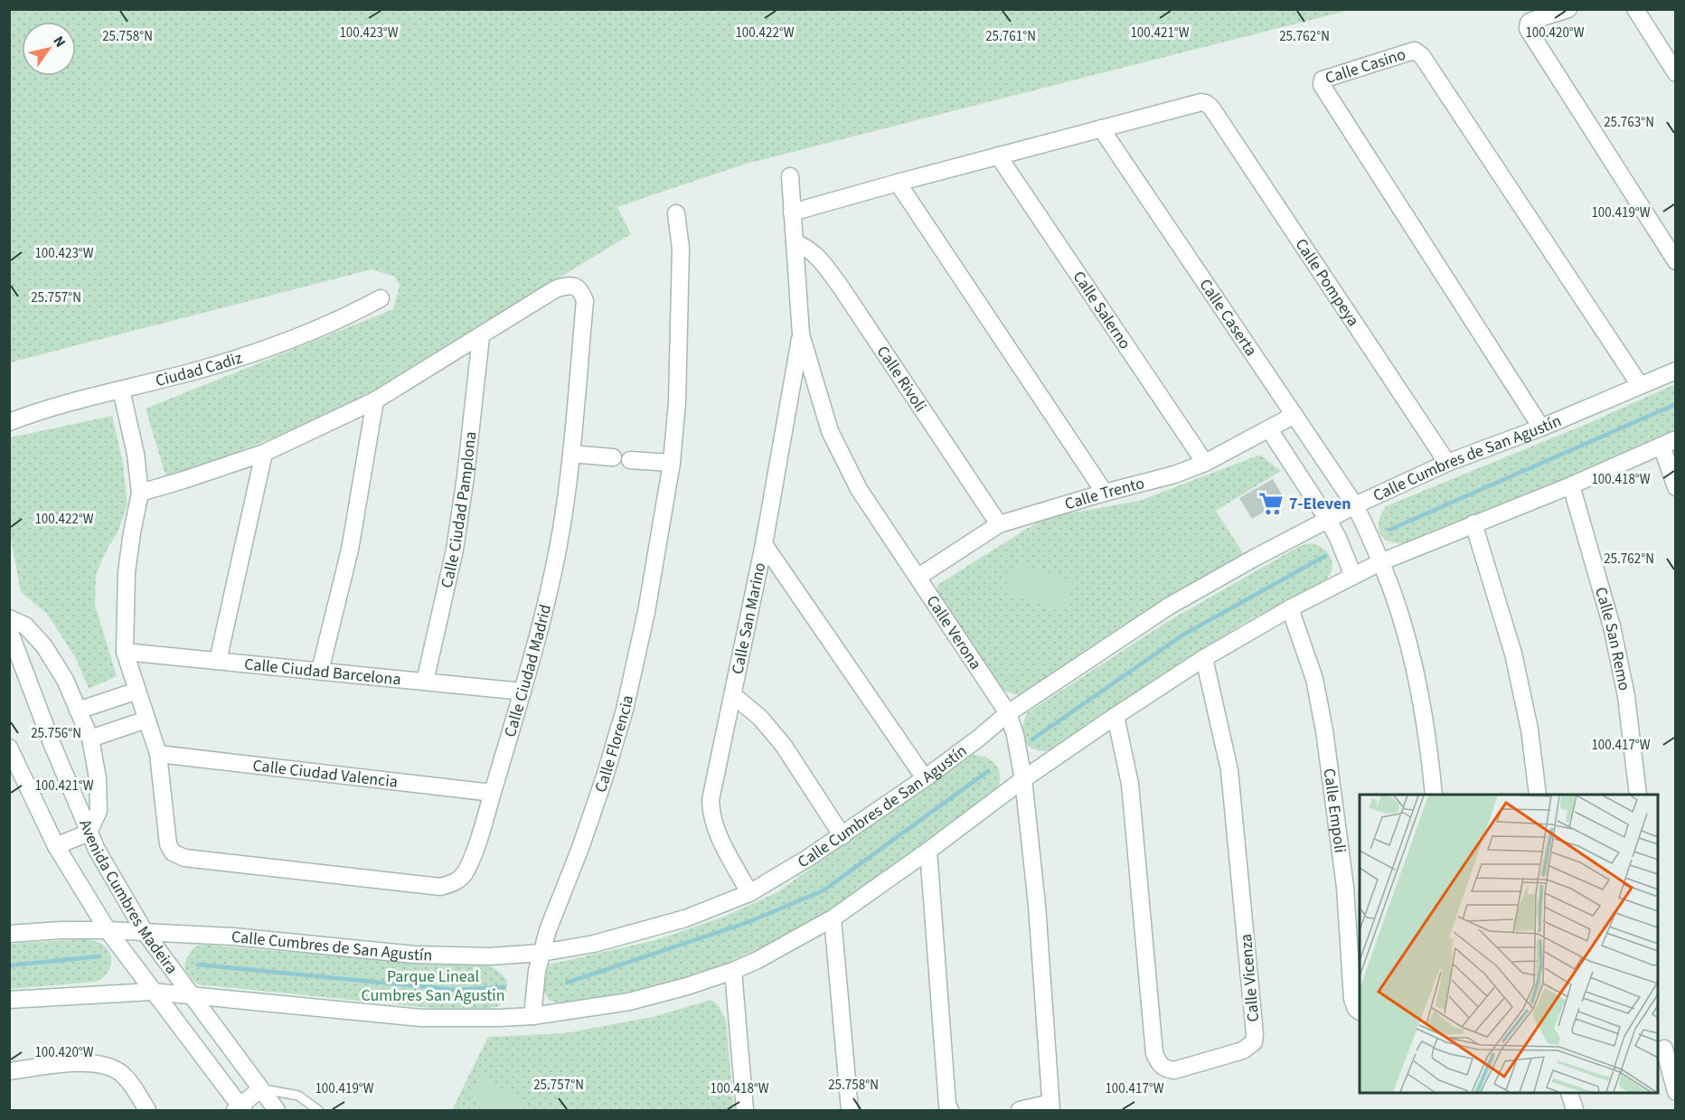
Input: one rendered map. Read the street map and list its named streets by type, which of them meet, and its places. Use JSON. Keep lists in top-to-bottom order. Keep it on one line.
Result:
{"streets":{"street":["Calle Casino","Calle Pompeya","Calle Salerno","Calle Caserta","Ciudad Cadiz","Calle Rivoli","Calle Cumbres de San Agustín","Calle Trento","Calle Ciudad Pamplona","Calle San Marino","Calle Verona","Calle San Remo","Calle Ciudad Madrid","Calle Ciudad Barcelona","Calle Florencia","Calle Ciudad Valencia","Calle Empoli","Avenida Cumbres Madeira","Calle Vicenza"]},"crossings":[["Calle Casino","Calle Cumbres de San Agustín"],["Calle Pompeya","Calle Caserta"],["Calle Pompeya","Calle Cumbres de San Agustín"],["Calle Salerno","Calle Trento"],["Calle Caserta","Calle Cumbres de San Agustín"],["Calle Caserta","Calle Trento"],["Ciudad Cadiz","Calle Ciudad Madrid"],["Calle Rivoli","Calle Trento"],["Calle Rivoli","Calle Verona"],["Calle Cumbres de San Agustín","Calle San Marino"],["Calle Cumbres de San Agustín","Calle Verona"],["Calle Cumbres de San Agustín","Calle Florencia"],["Calle Cumbres de San Agustín","Avenida Cumbres Madeira"],["Calle Trento","Calle Verona"],["Calle Ciudad Pamplona","Calle Ciudad Madrid"],["Calle Ciudad Pamplona","Calle Ciudad Barcelona"],["Calle San Marino","Calle Verona"],["Calle Ciudad Madrid","Calle Ciudad Barcelona"],["Calle Ciudad Madrid","Calle Ciudad Valencia"]],"parks":["Parque Lineal Cumbres San Agustin"],"places":{"supermarket":["7-Eleven"]},"north":"top right","coordinates":["100.423°W","100.422°W","100.421°W","100.420°W","25.762°N","25.758°N","25.761°N","25.763°N","100.419°W","25.757°N","100.418°W","25.756°N","100.417°W"]}
